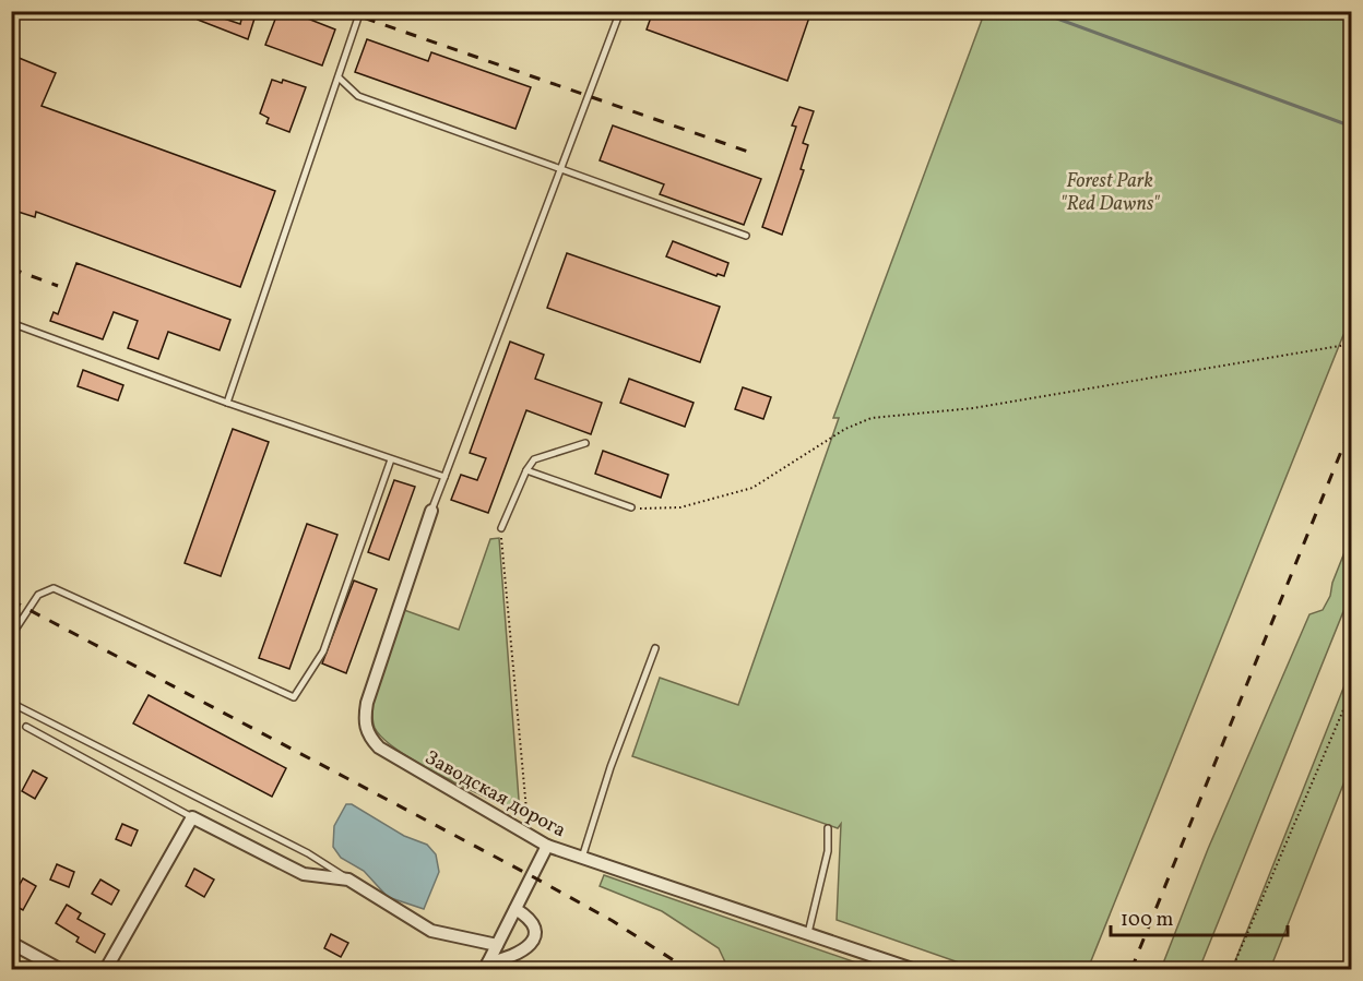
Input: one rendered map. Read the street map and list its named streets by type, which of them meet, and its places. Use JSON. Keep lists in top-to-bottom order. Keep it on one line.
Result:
{"streets":{"street":["Заводская дорога"]},"parks":["Forest Park \"Red Dawns\""],"scale_bar":"100 m"}
